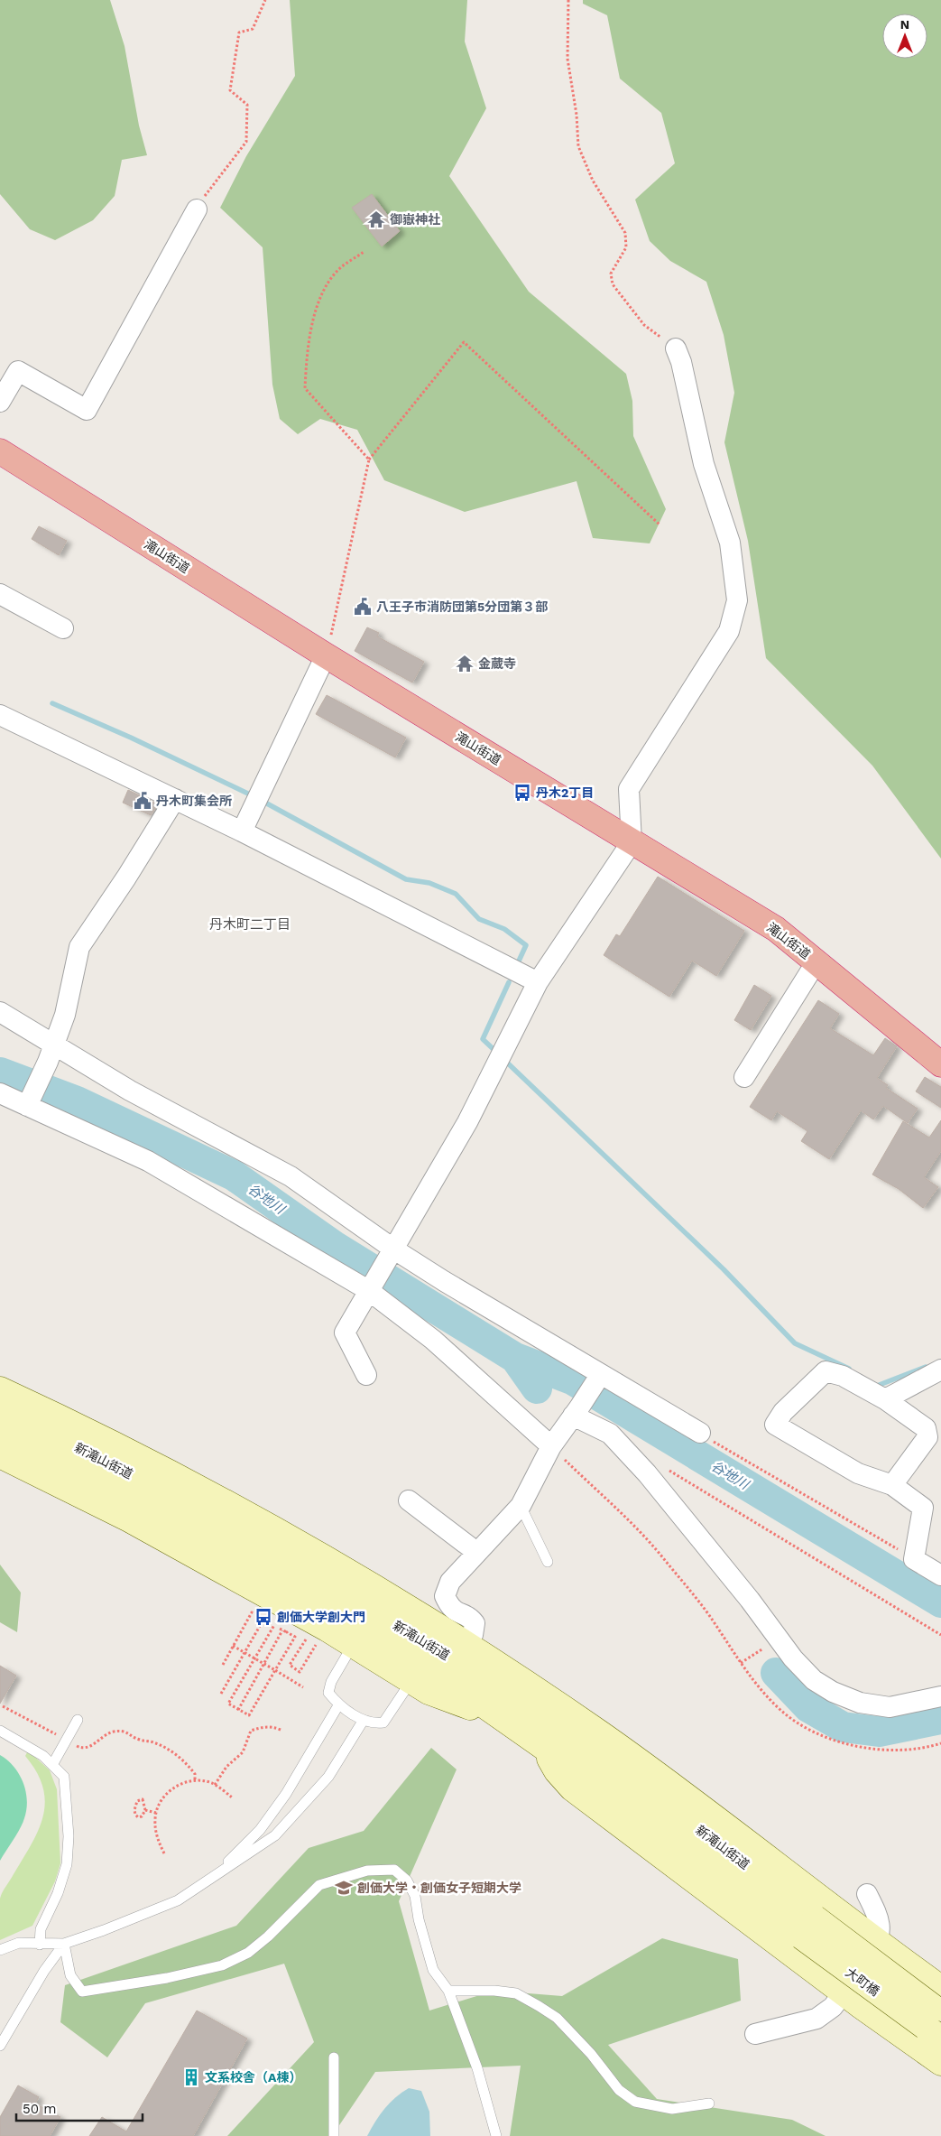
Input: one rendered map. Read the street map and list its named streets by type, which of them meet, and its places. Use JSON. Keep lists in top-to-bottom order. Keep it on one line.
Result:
{"streets":{"highway":["滝山街道"],"main road":["新滝山街道","大町橋"]},"crossings":[["新滝山街道","大町橋"]],"districts":["丹木町二丁目"],"water":["谷地川"],"places":{"temple":["御嶽神社","金蔵寺"],"public building":["八王子市消防団第5分団第３部","丹木町集会所"],"bus stop":["丹木2丁目","創価大学創大門"],"school or university":["創価大学・創価女子短期大学"],"building":["文系校舎（A棟）"]},"scale_bar":"50 m","north":"top"}
